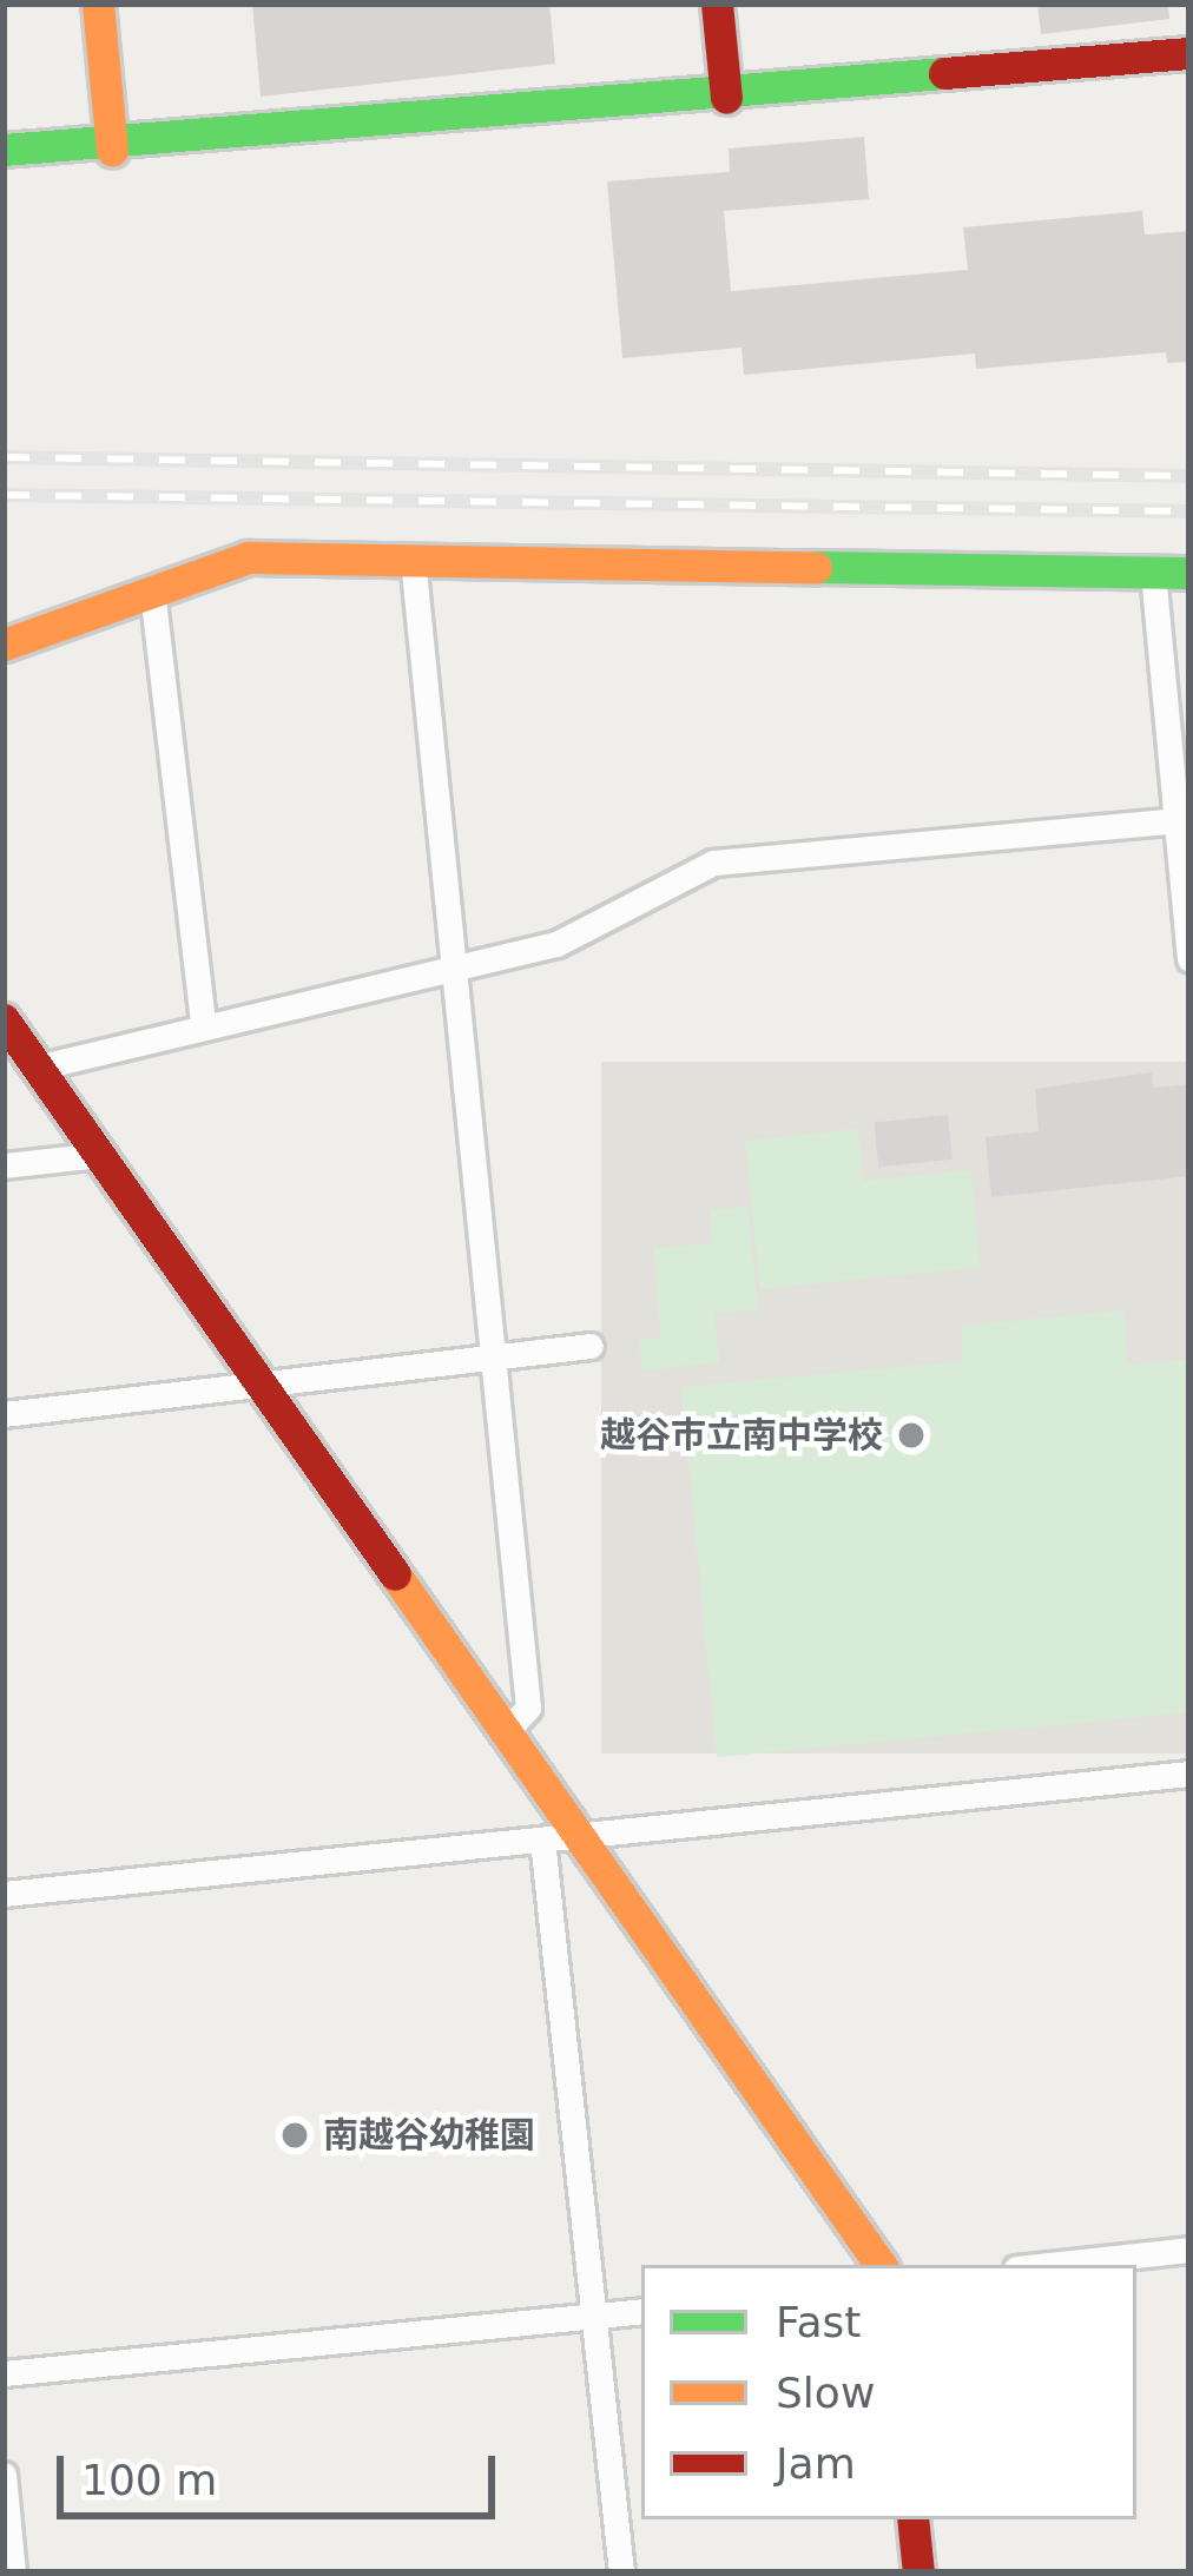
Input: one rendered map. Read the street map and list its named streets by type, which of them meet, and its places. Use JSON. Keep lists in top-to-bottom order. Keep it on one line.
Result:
{"places":["越谷市立南中学校","南越谷幼稚園"],"legend":["Fast","Slow","Jam"],"scale_bar":"100 m"}
